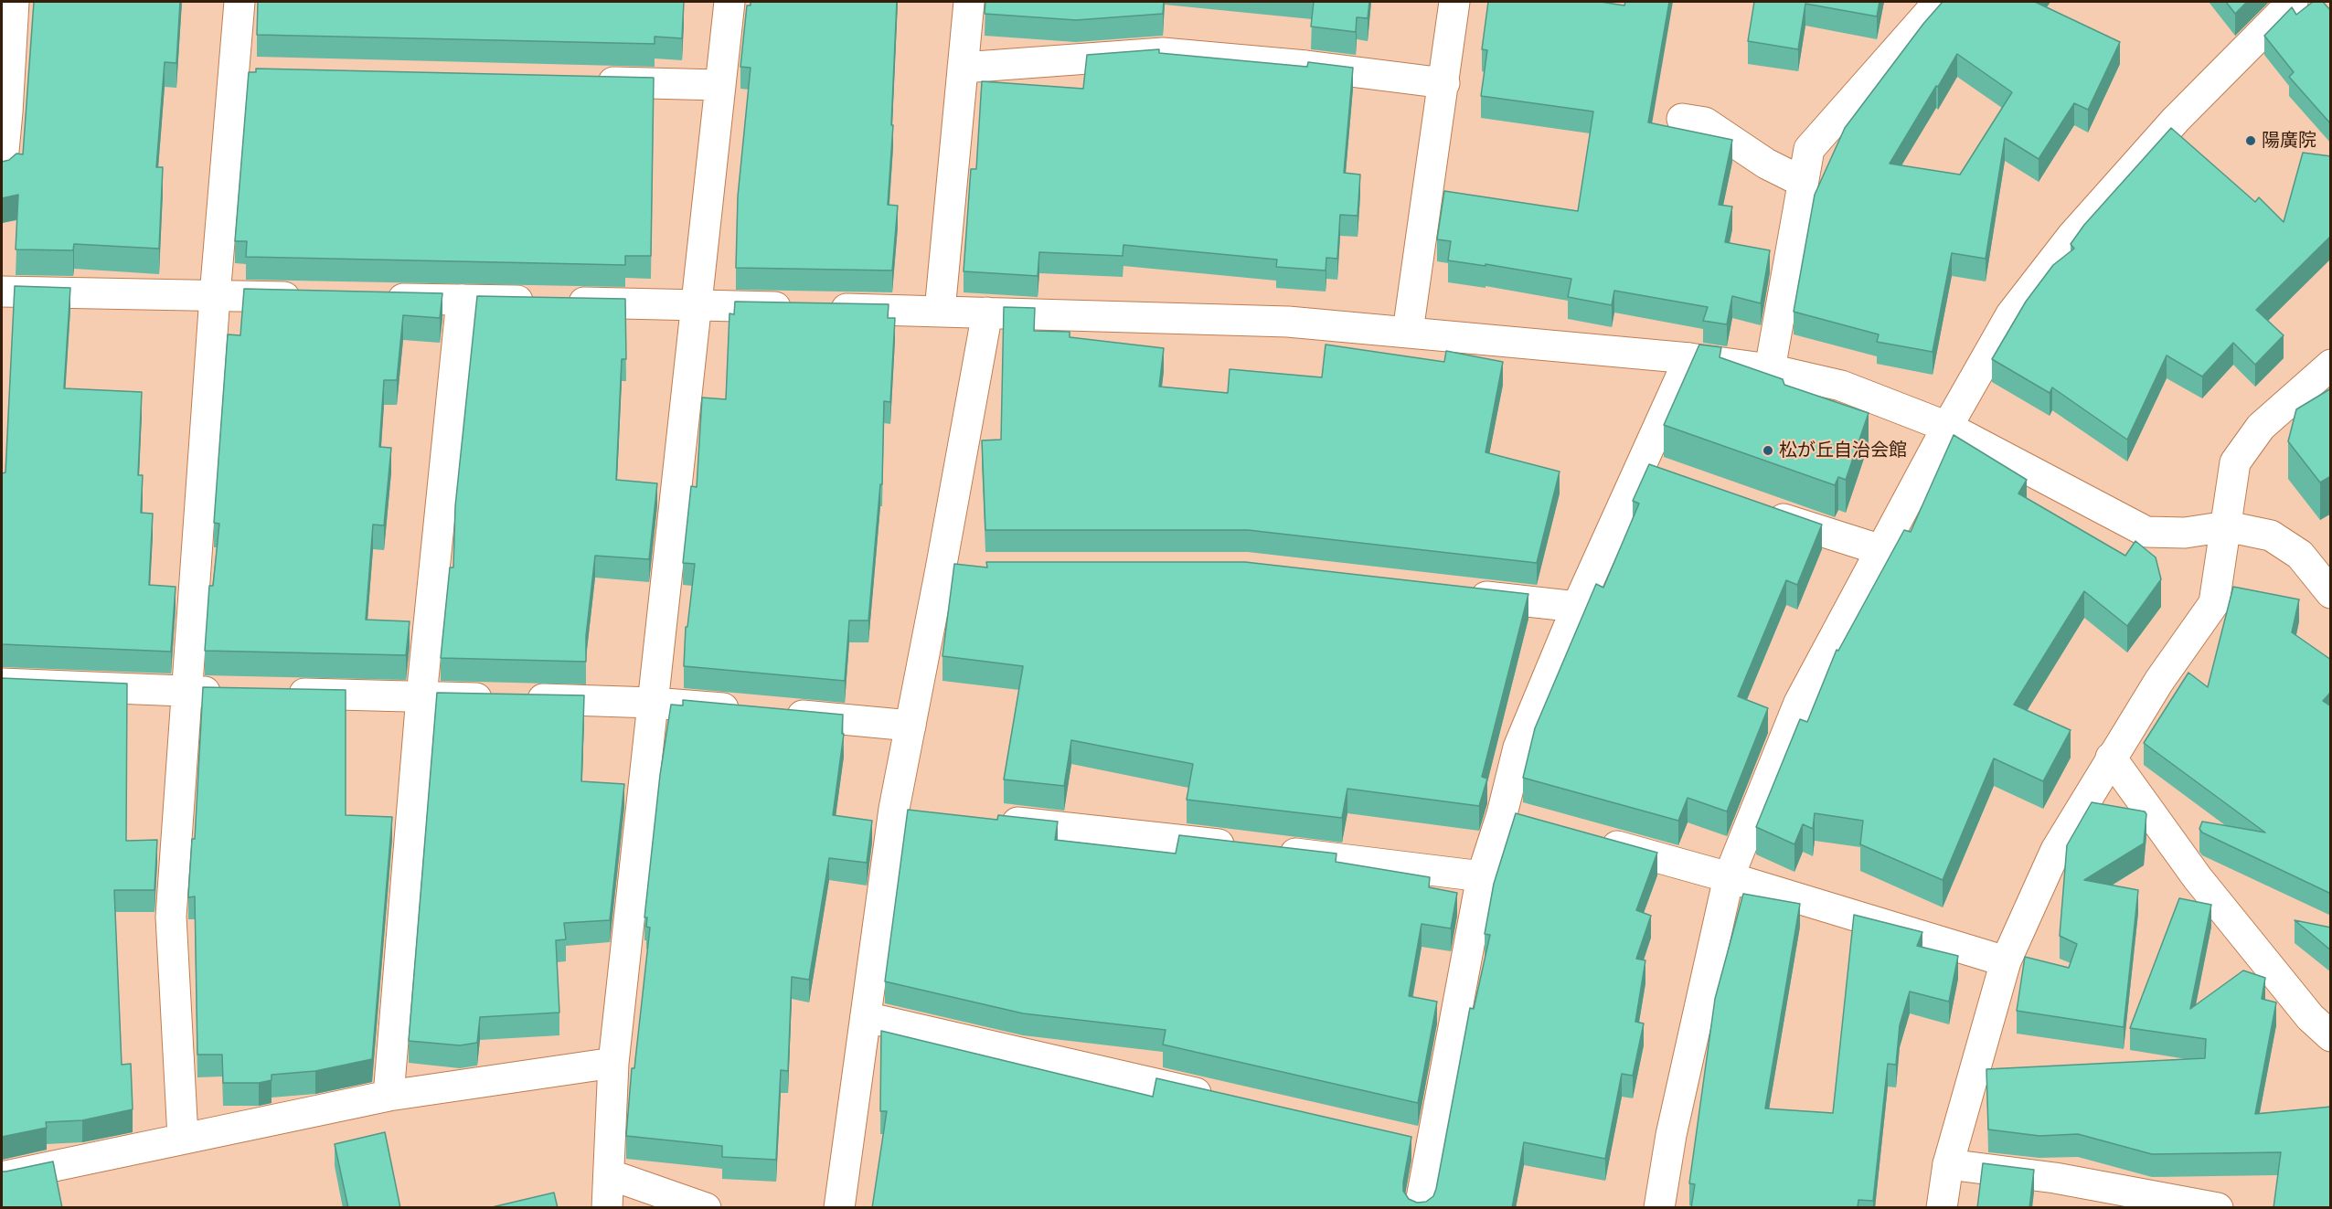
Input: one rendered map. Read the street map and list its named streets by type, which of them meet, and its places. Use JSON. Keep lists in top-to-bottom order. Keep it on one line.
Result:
{"places":["陽廣院","松が丘自治会館"]}
